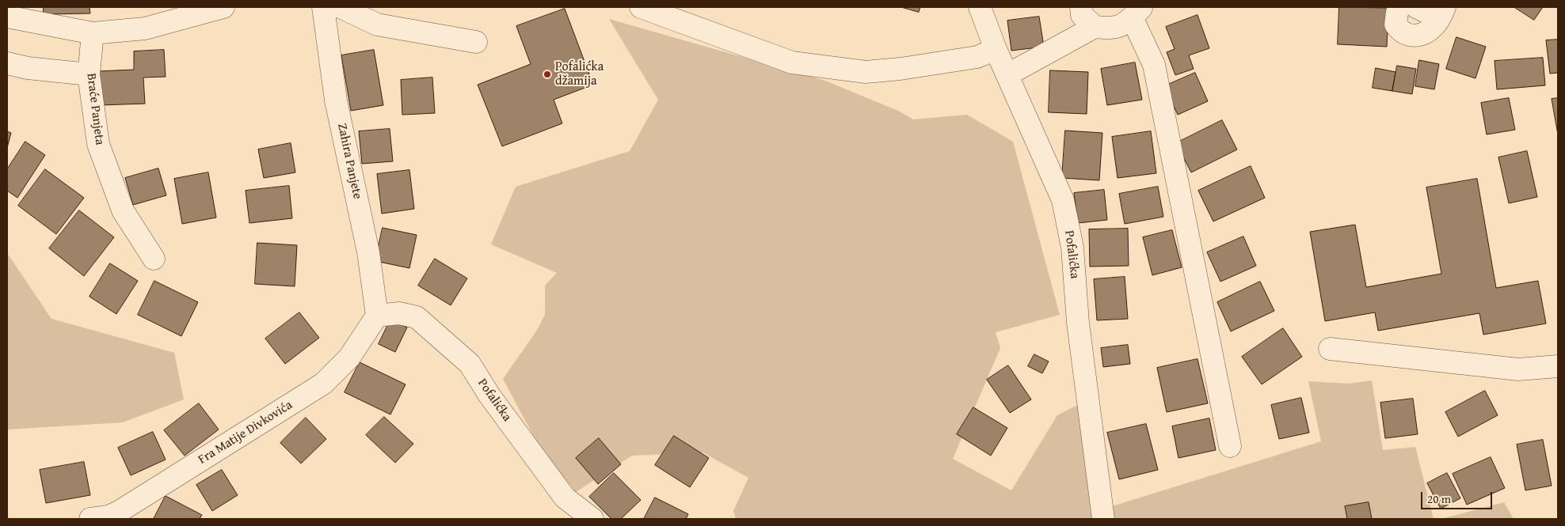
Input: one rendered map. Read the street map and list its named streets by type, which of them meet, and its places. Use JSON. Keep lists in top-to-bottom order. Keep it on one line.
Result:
{"streets":{"street":["Braće Panjeta","Zahira Panjete","Pofalićka","Fra Matije Divkovića"]},"crossings":[["Zahira Panjete","Pofalićka"],["Zahira Panjete","Fra Matije Divkovića"],["Pofalićka","Fra Matije Divkovića"]],"places":["Pofalićka džamija"],"scale_bar":"20 m"}
